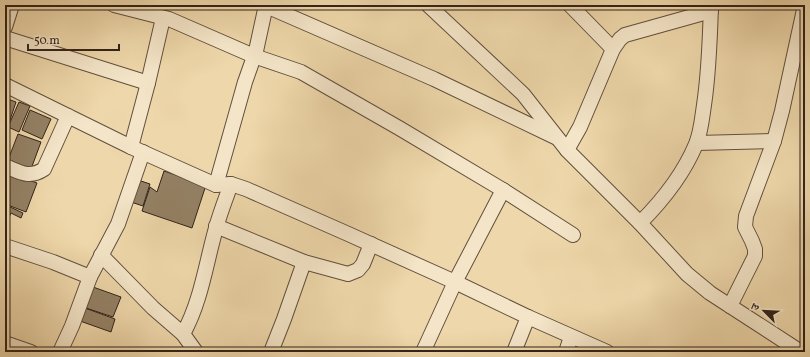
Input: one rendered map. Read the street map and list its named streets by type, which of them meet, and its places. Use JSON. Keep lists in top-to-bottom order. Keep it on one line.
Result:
{"scale_bar":"50 m","north":"top left"}
